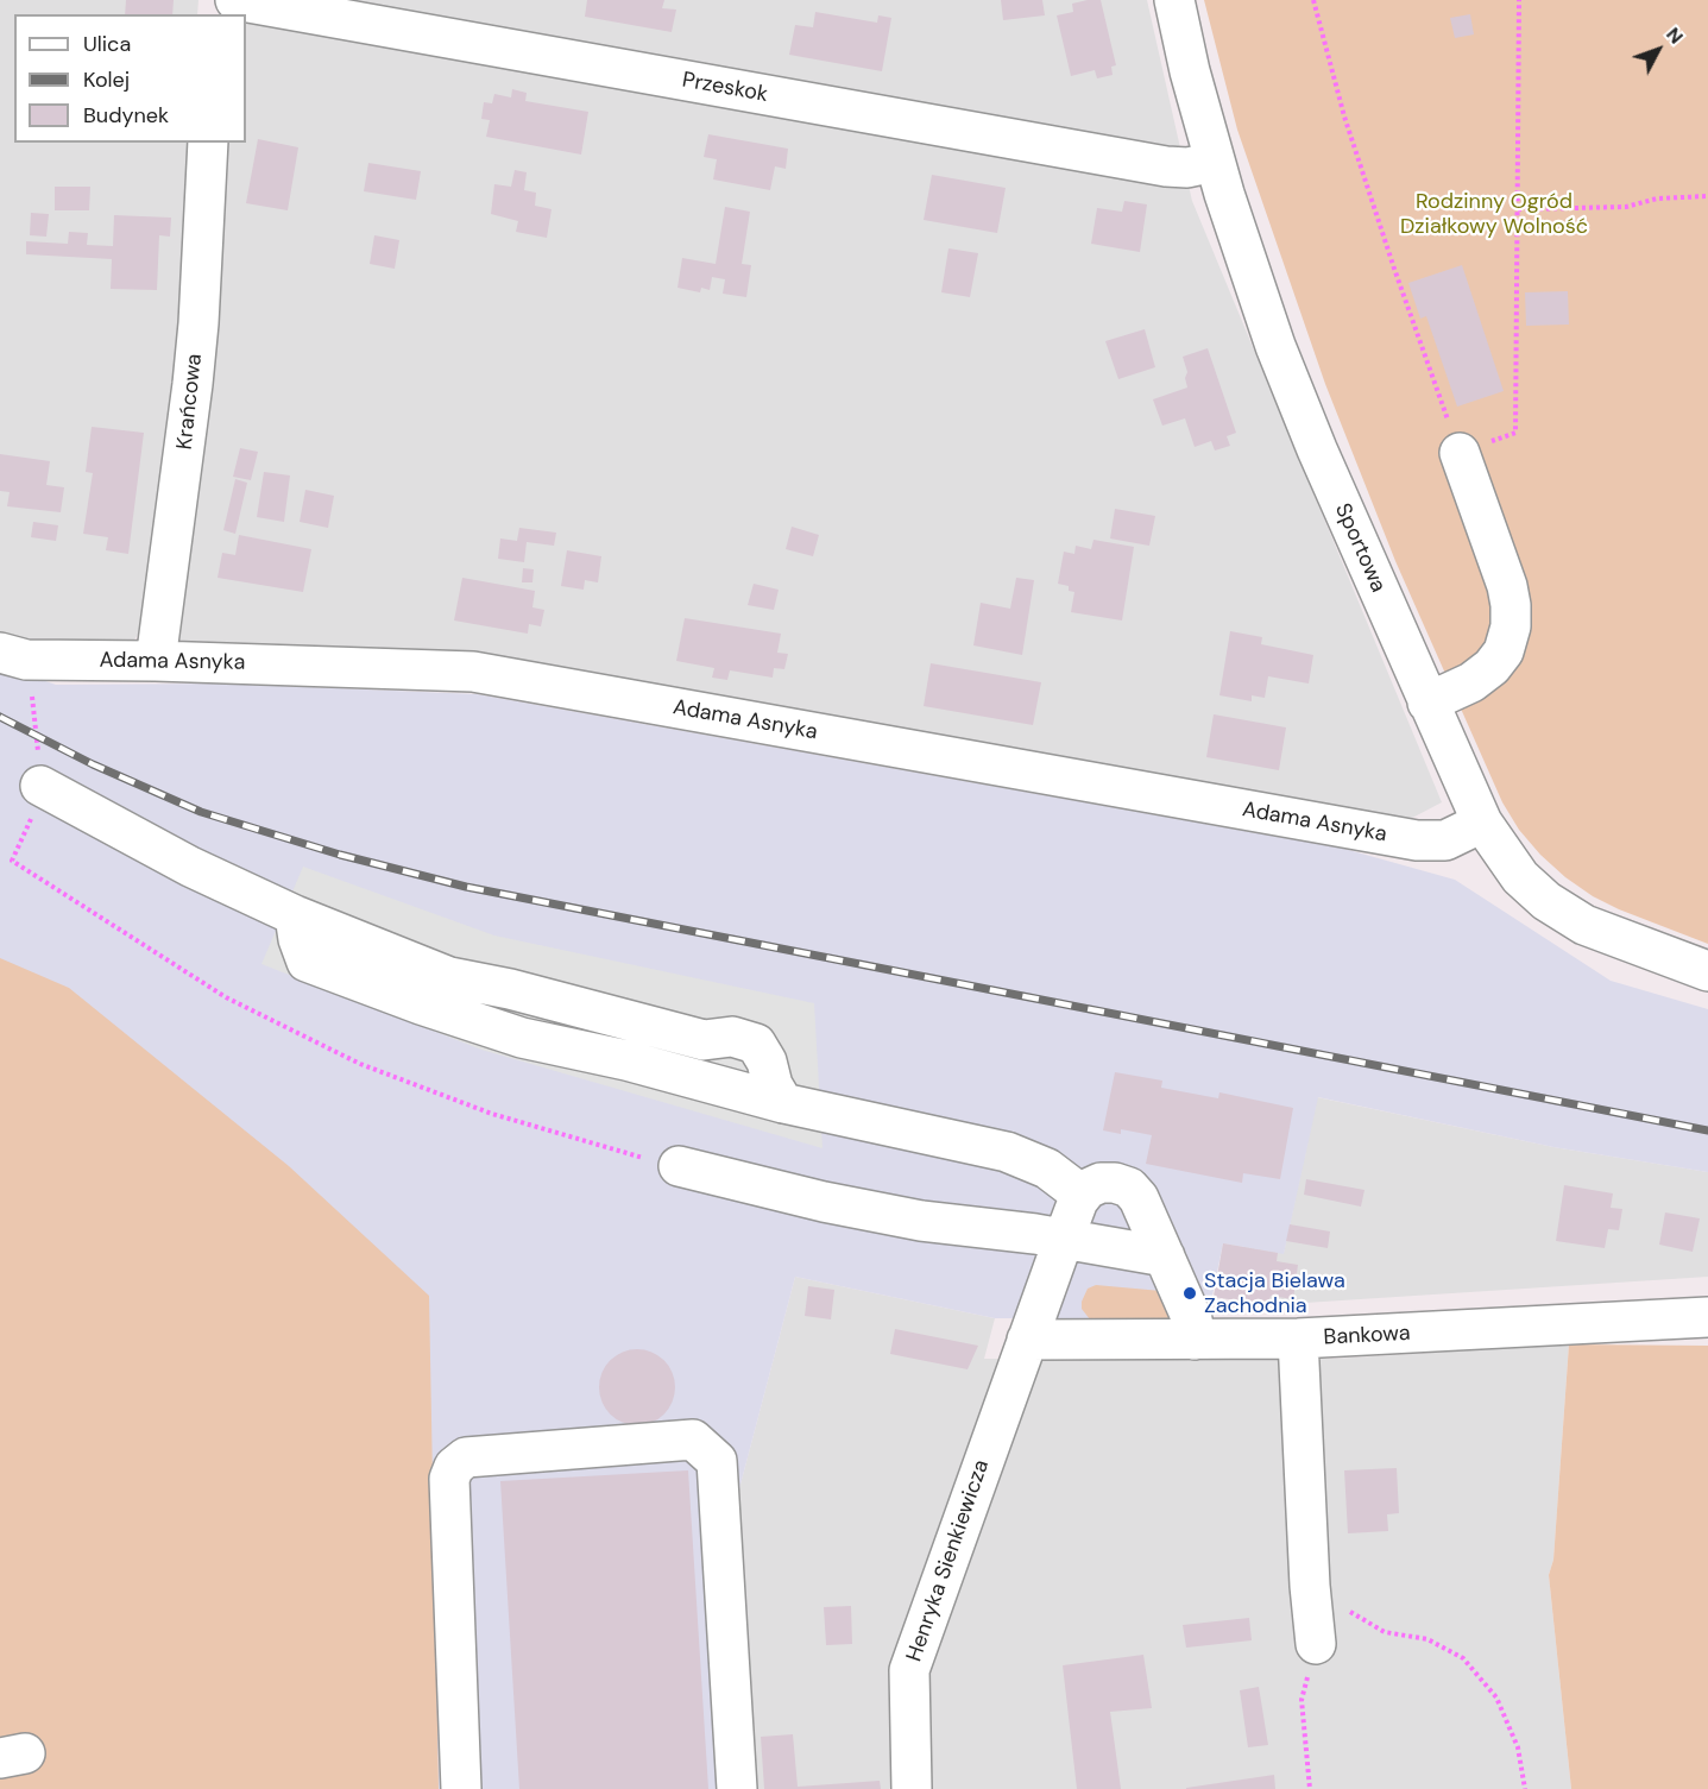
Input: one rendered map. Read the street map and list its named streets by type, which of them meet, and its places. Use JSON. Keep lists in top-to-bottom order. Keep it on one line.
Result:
{"streets":{"street":["Przeskok","Krańcowa","Sportowa","Adama Asnyka","Bankowa","Henryka Sienkiewicza"]},"crossings":[["Przeskok","Sportowa"],["Krańcowa","Adama Asnyka"],["Sportowa","Adama Asnyka"],["Bankowa","Henryka Sienkiewicza"]],"parks":["Rodzinny Ogród Działkowy Wolność"],"places":["Stacja Bielawa Zachodnia"],"legend":["Ulica","Kolej","Budynek"],"north":"top right"}
